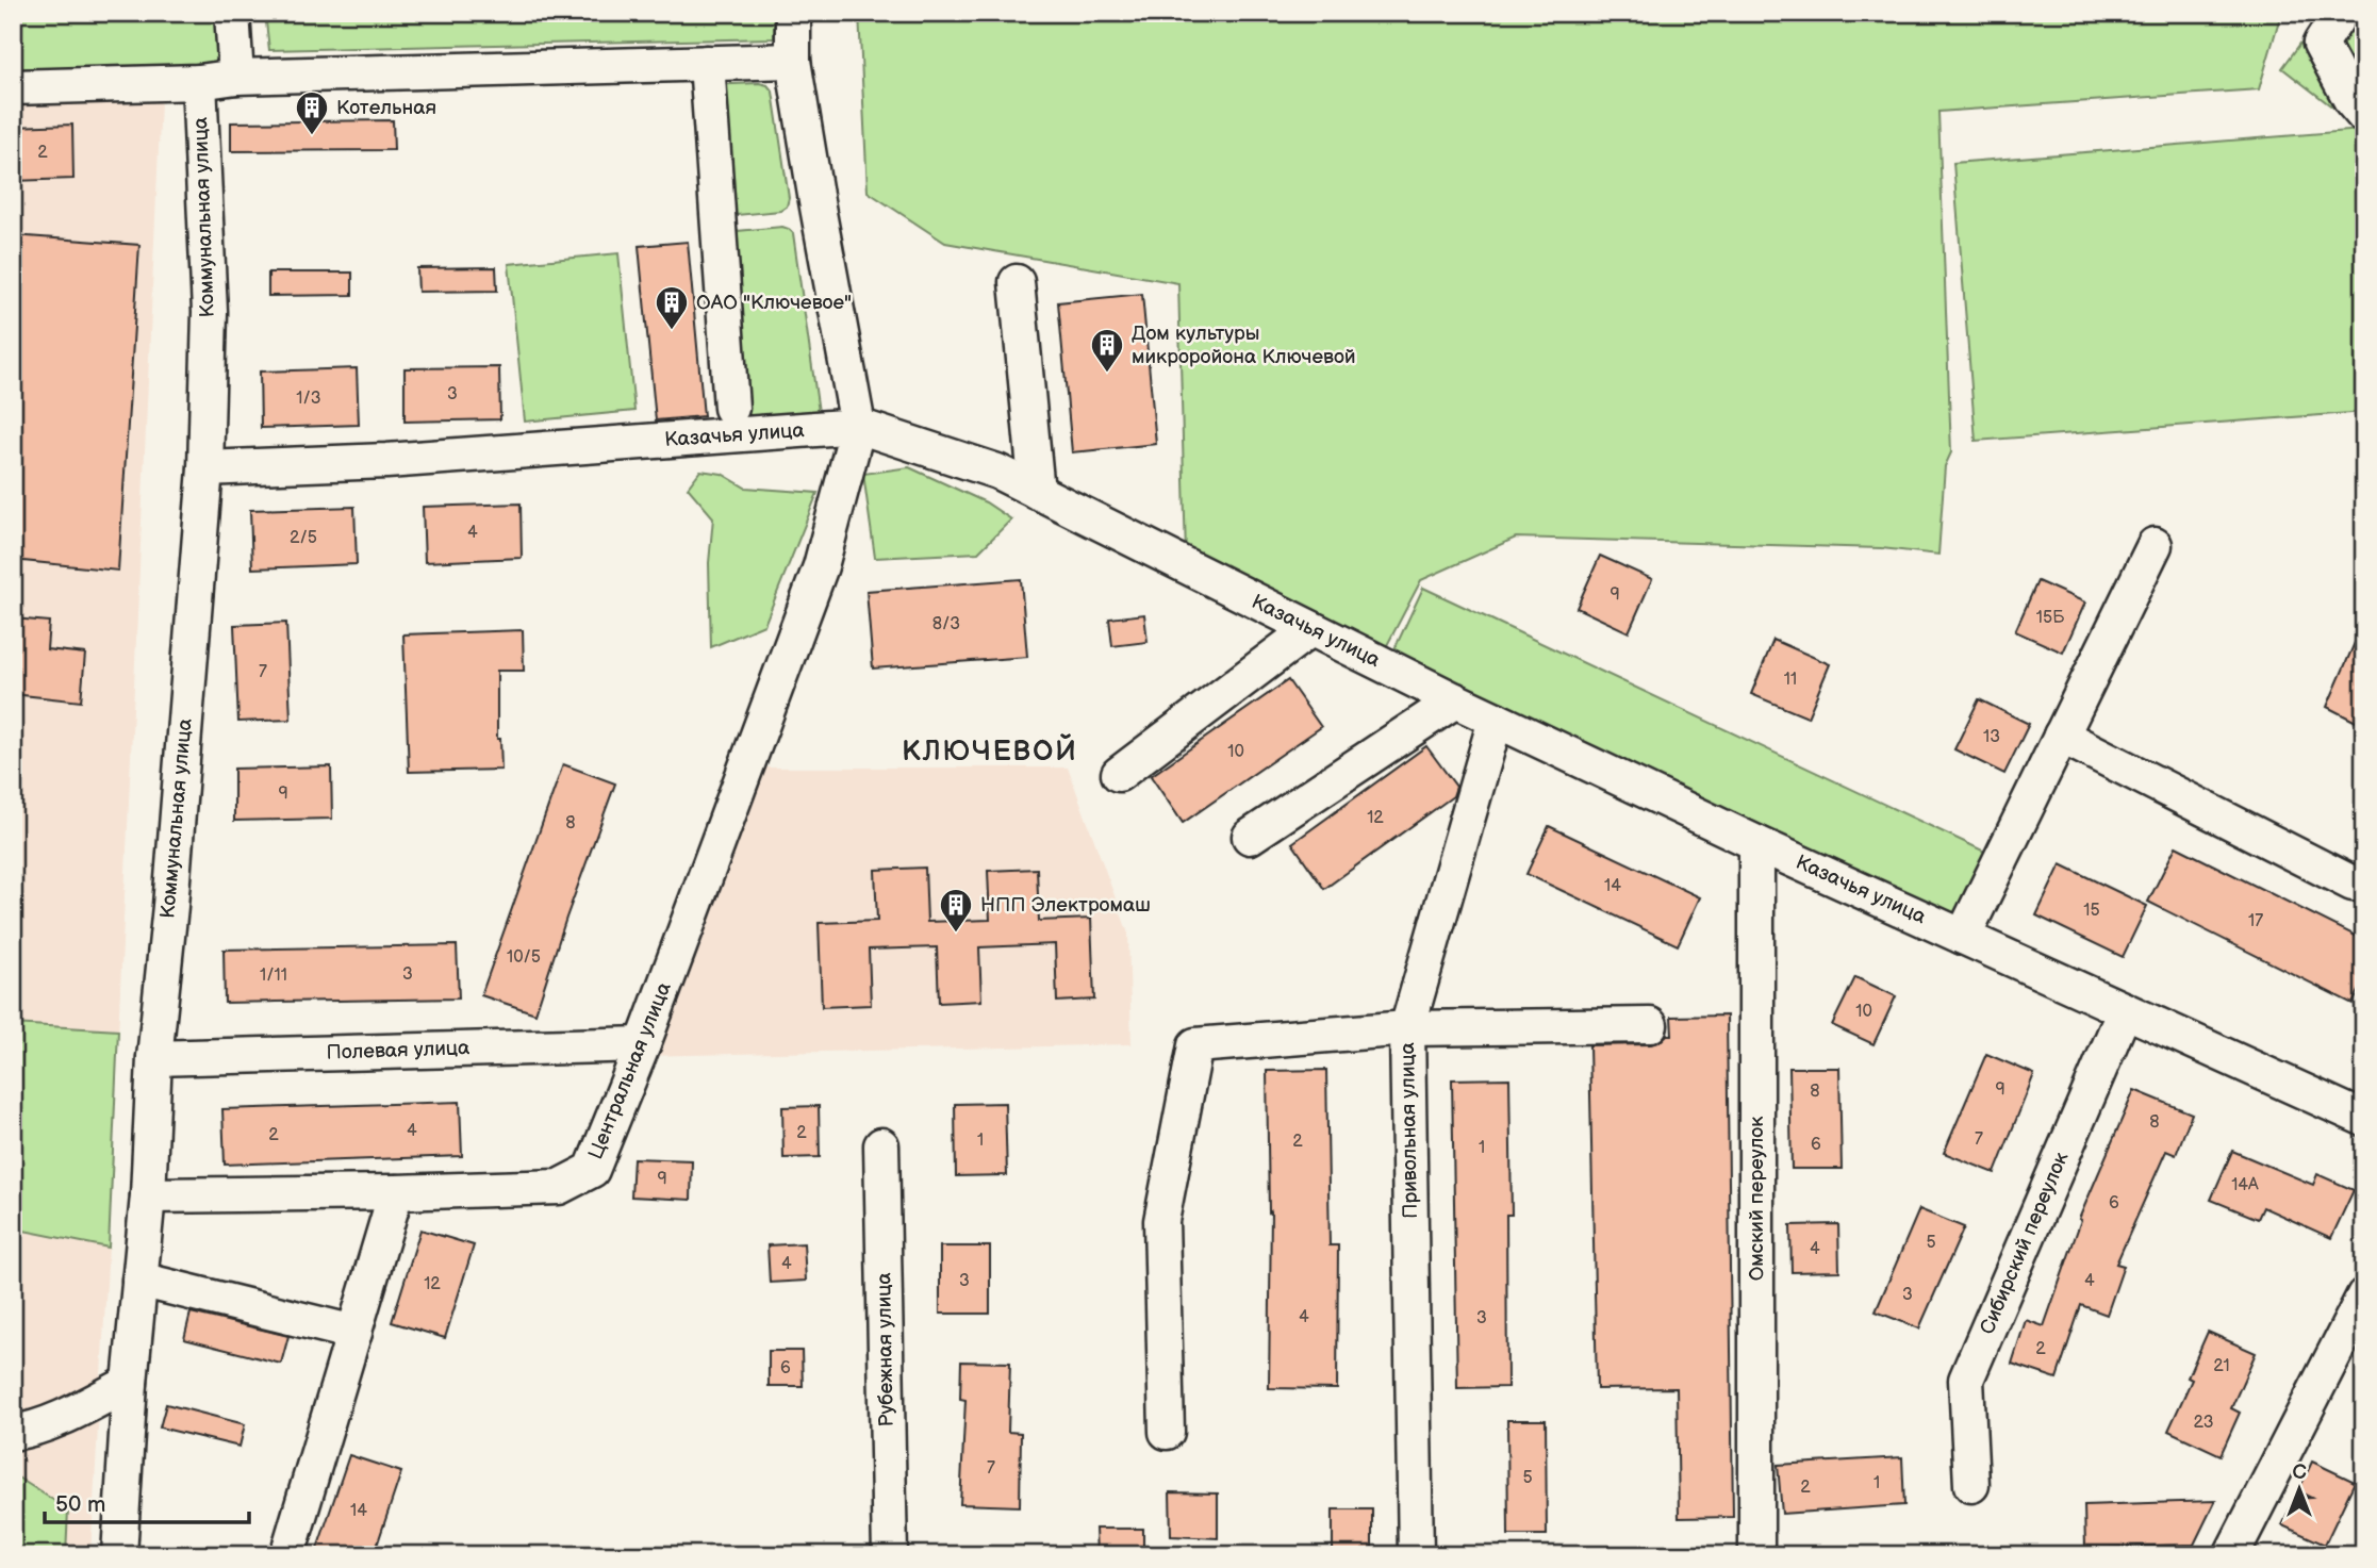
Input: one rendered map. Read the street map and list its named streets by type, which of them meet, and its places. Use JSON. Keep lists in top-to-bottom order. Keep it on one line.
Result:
{"streets":{"street":["Коммунальная улица","Казачья улица","Полевая улица","Центральная улица","Привольная улица","Омский переулок","Сибирский переулок","Рубежная улица"]},"crossings":[["Коммунальная улица","Казачья улица"],["Коммунальная улица","Полевая улица"],["Коммунальная улица","Центральная улица"],["Казачья улица","Центральная улица"],["Казачья улица","Привольная улица"],["Казачья улица","Омский переулок"],["Казачья улица","Сибирский переулок"],["Полевая улица","Центральная улица"]],"districts":["КЛЮЧЕВОЙ"],"places":{"building":["Котельная","ОАО \"Ключевое\"","Дом культуры микроройона Ключевой","НПП Электромаш"]},"house_numbers":["2","3","1/3","4","2/5","9","15Б","8/3","7","11","13","10","9","12","8","14","15","17","10/5","3","1/11","10","9","8","8","4","2","2","7","1","2","6","1","9","14А","6","5","4","4","3","4","12","3","4","3","2","21","6","23","7","5","1","2","14"],"scale_bar":"50 m","north":"top"}
